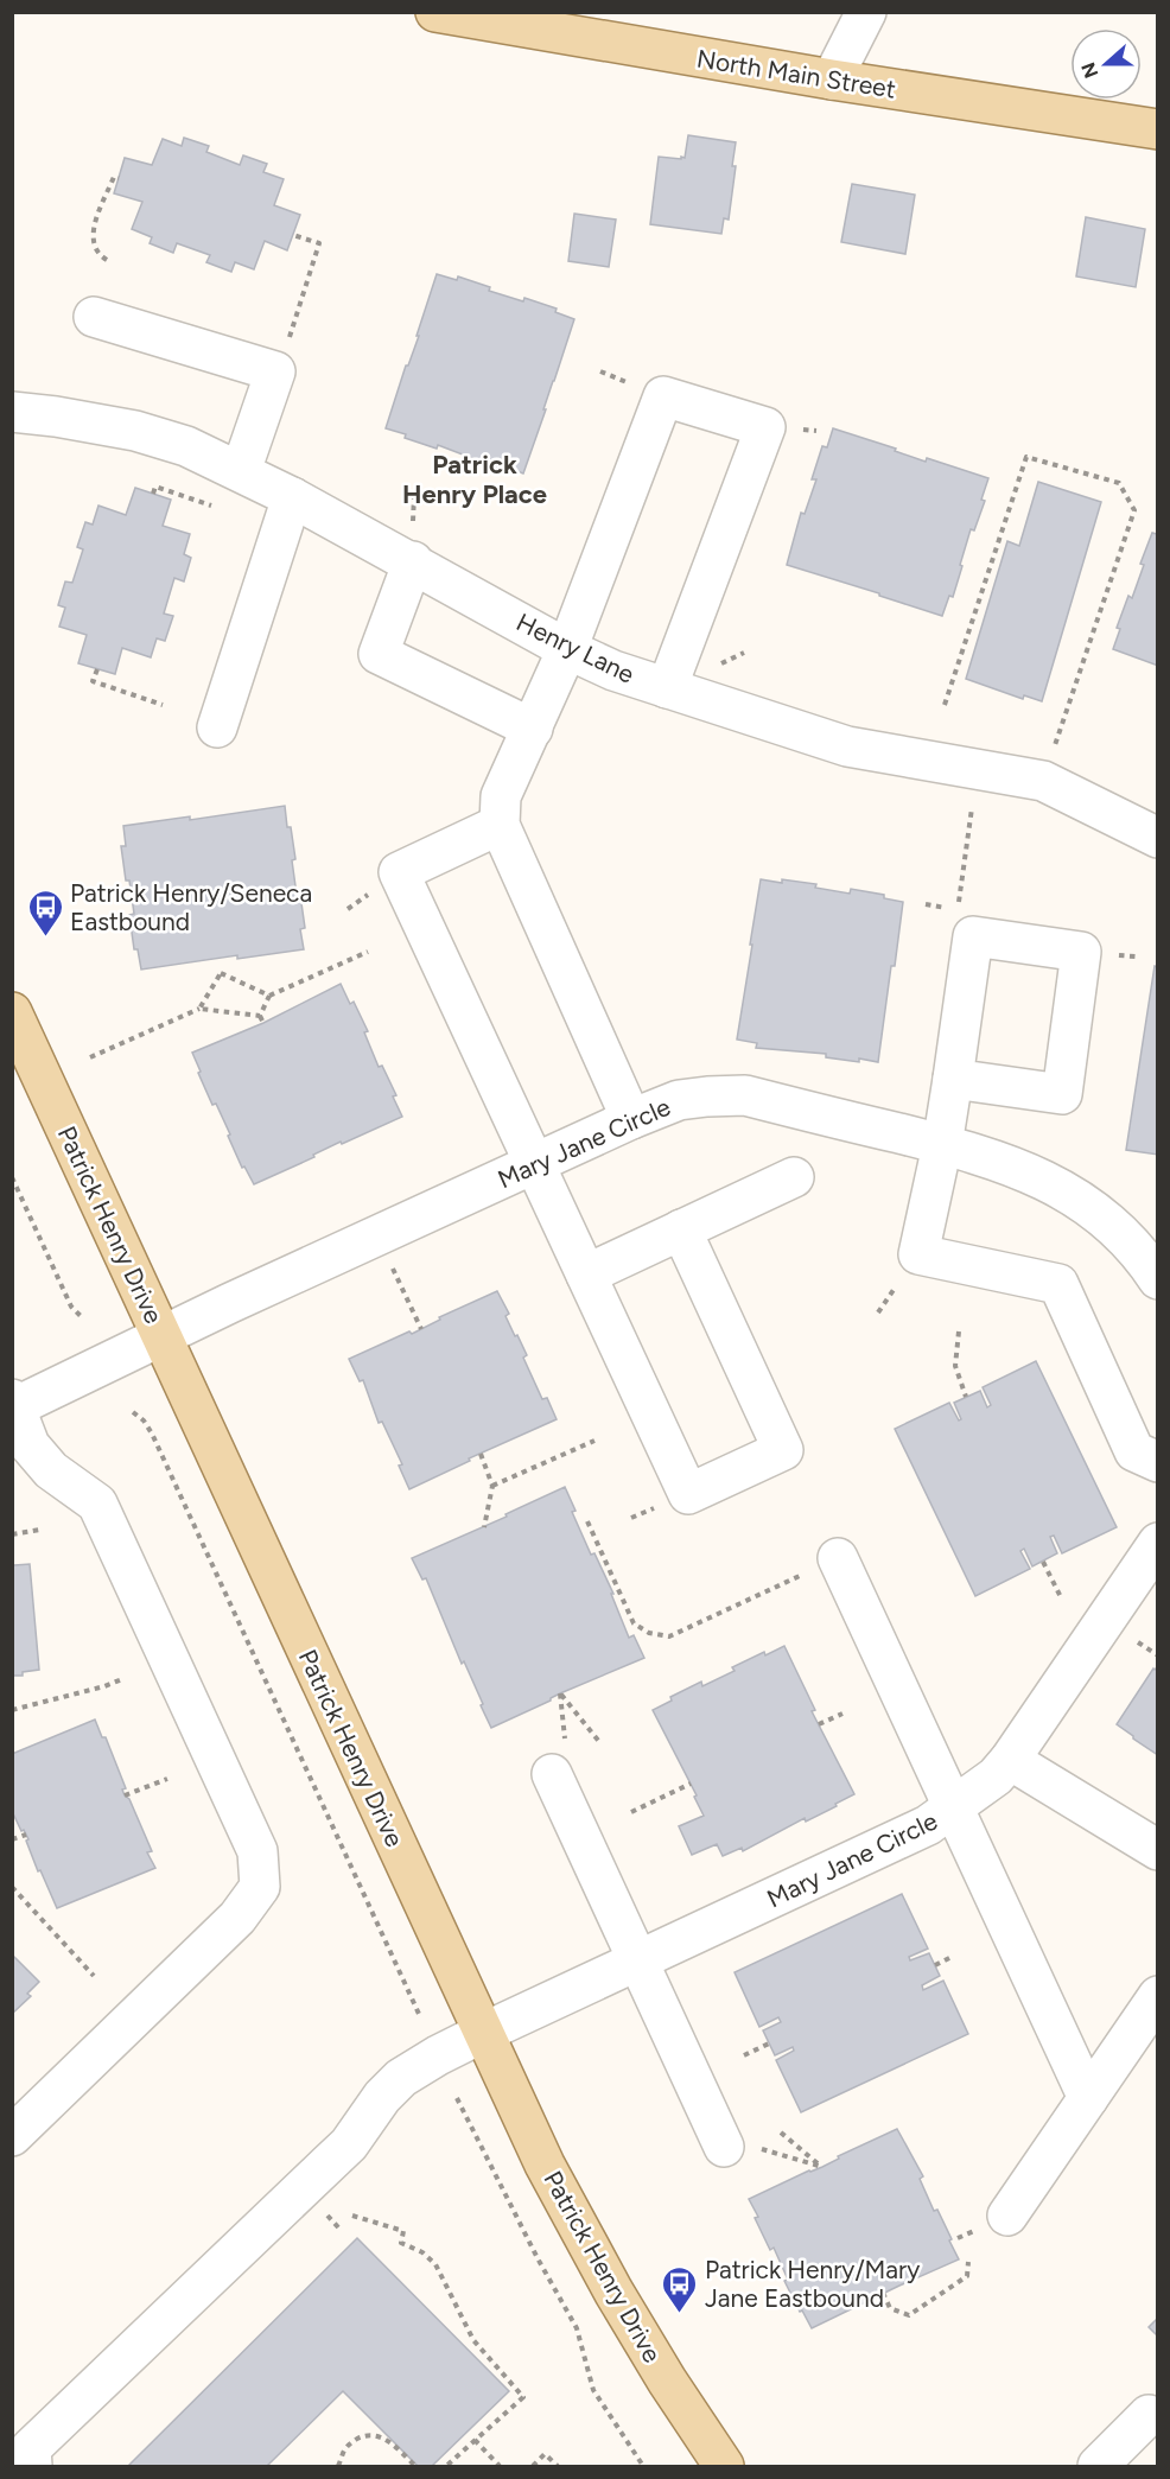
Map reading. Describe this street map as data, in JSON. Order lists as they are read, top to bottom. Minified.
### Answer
{"streets":{"main road":["North Main Street","Patrick Henry Drive"],"street":["Henry Lane","Mary Jane Circle"]},"crossings":[["Mary Jane Circle","Patrick Henry Drive"]],"districts":["Patrick Henry Place"],"places":{"bus stop":["Patrick Henry/Seneca Eastbound","Patrick Henry/Mary Jane Eastbound"]},"north":"left"}
